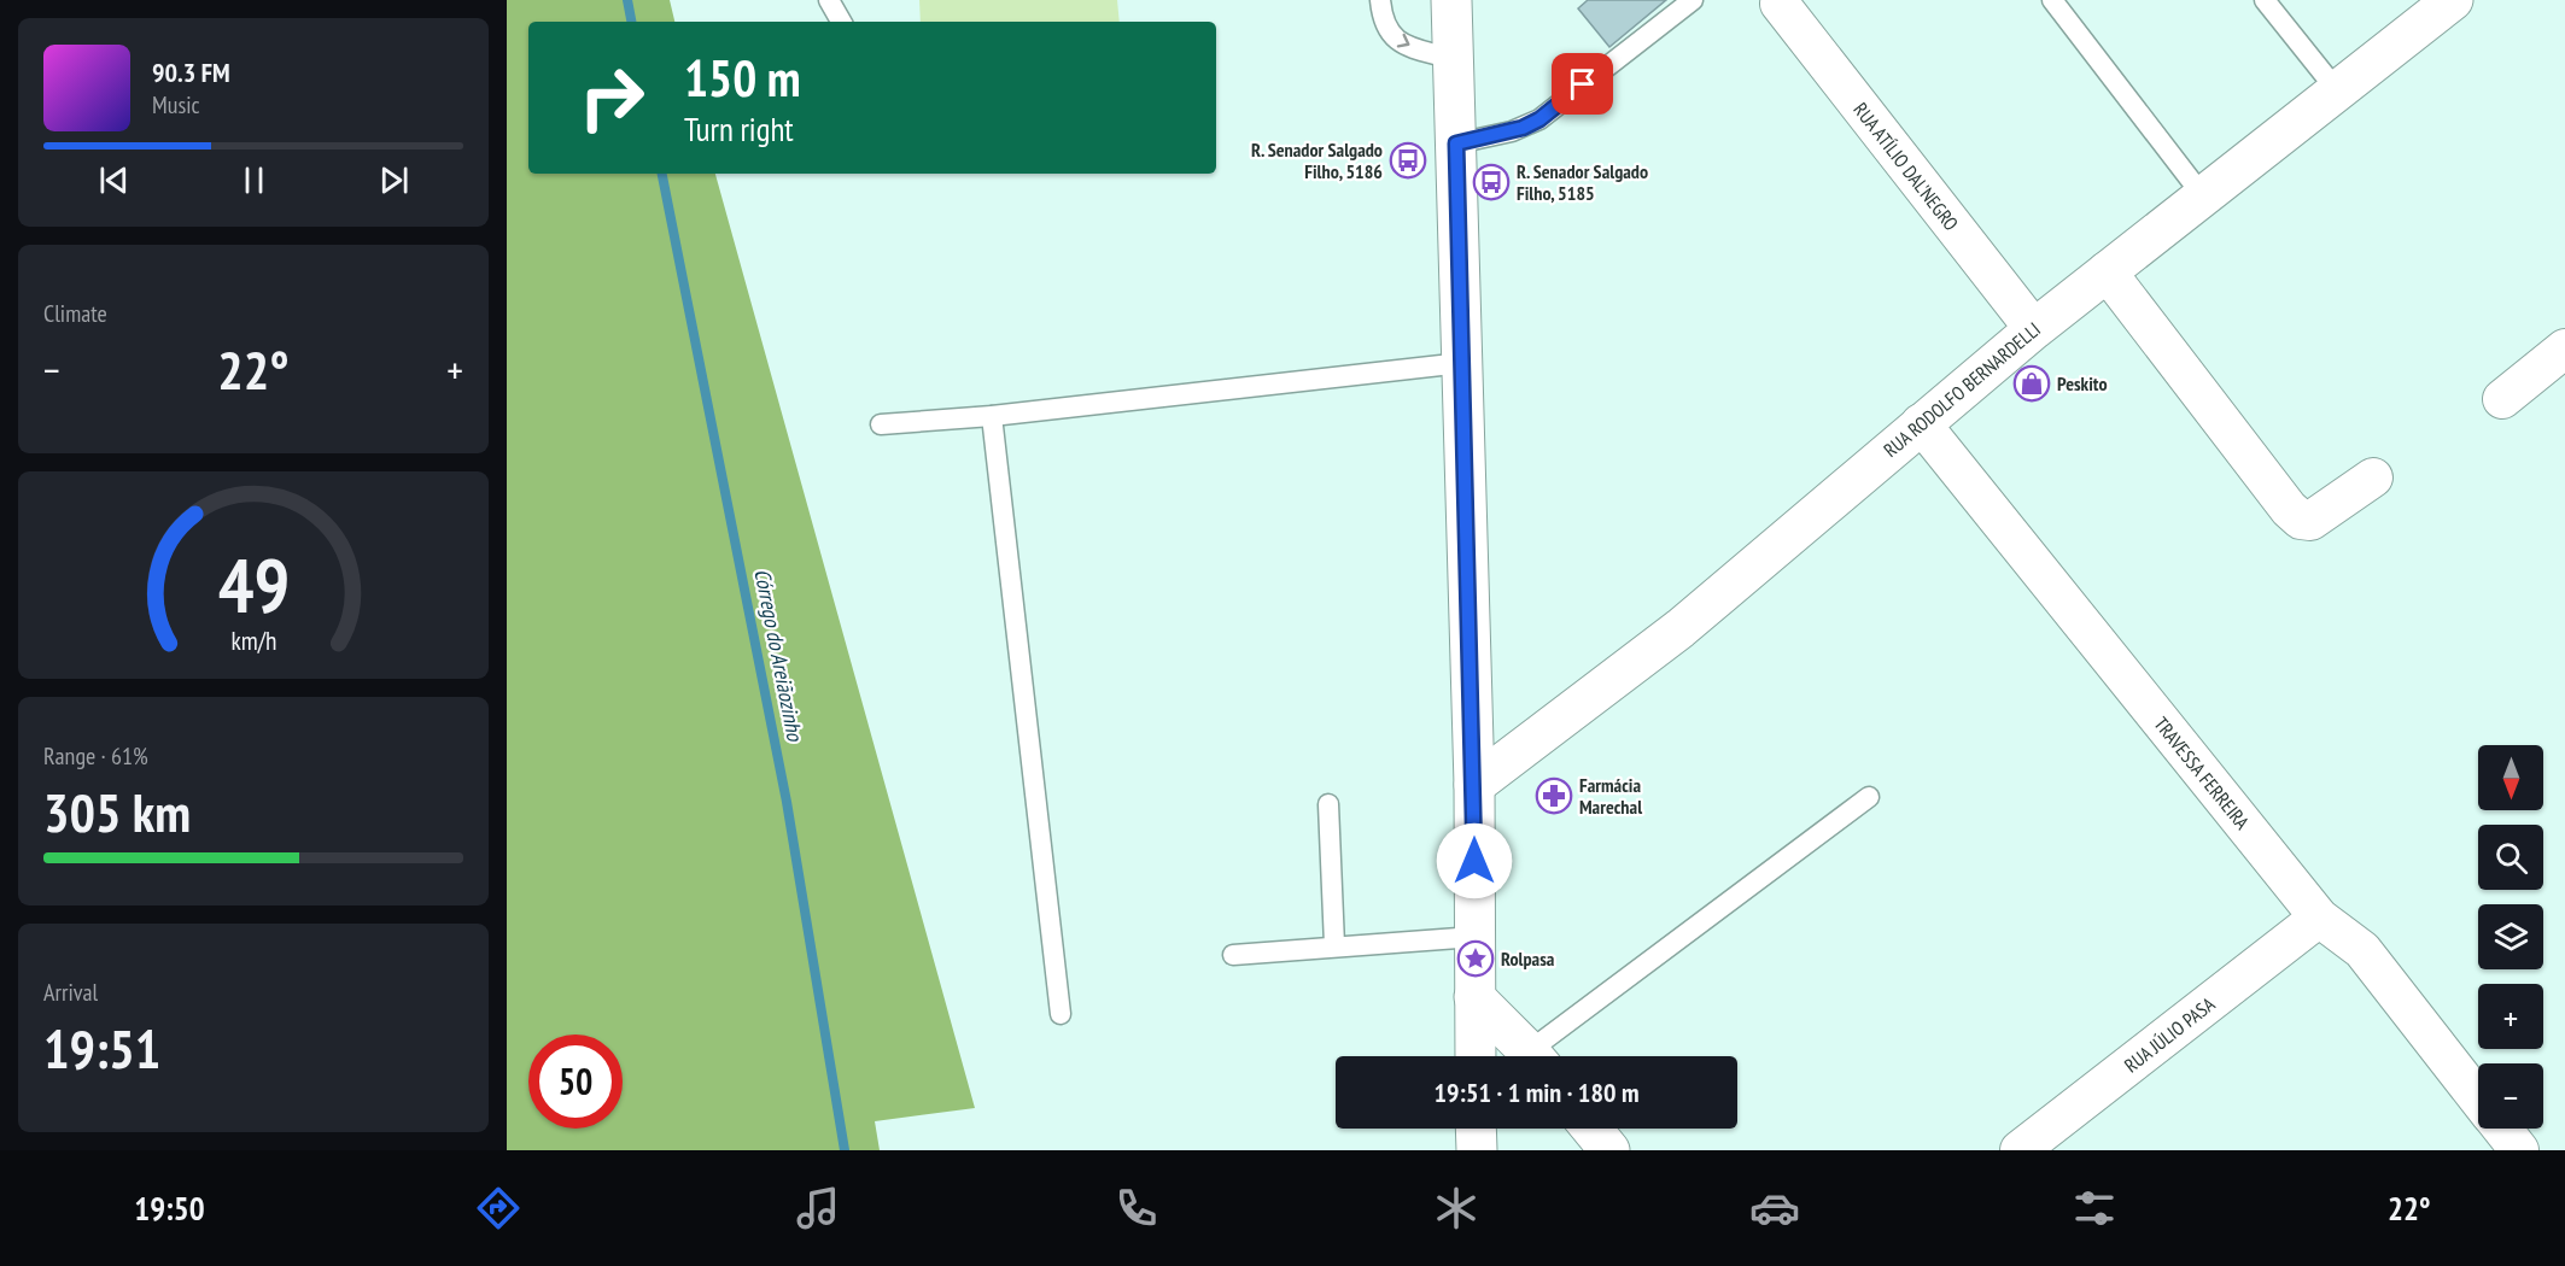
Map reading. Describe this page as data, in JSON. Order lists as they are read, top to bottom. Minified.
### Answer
{"streets":{"street":["RUA ATÍLIO DAL'NEGRO","RUA RODOLFO BERNARDELLI","TRAVESSA FERREIRA","RUA JÚLIO PASA"]},"crossings":[["RUA ATÍLIO DAL'NEGRO","RUA RODOLFO BERNARDELLI"],["RUA RODOLFO BERNARDELLI","TRAVESSA FERREIRA"],["TRAVESSA FERREIRA","RUA JÚLIO PASA"]],"water":["Córrego do Areiãozinho"],"places":{"bus stop":["R. Senador Salgado Filho, 5186","R. Senador Salgado Filho, 5185"],"shop":["Peskito"],"pharmacy":["Farmácia Marechal"],"place":["Rolpasa"]},"north":"bottom","page":{"turn":["150 m","Turn right"],"song":["90.3 FM","Music"],"tile":["Climate",["Range · 61%","305 km"],["Arrival","19:51"]],"heat":["−","22°","+"],"map_buttons":["+","−"],"limit":"50","trip":"19:51 · 1 min · 180 m","tabs":["19:50","22°"],"gauge":["49","km/h"]}}
